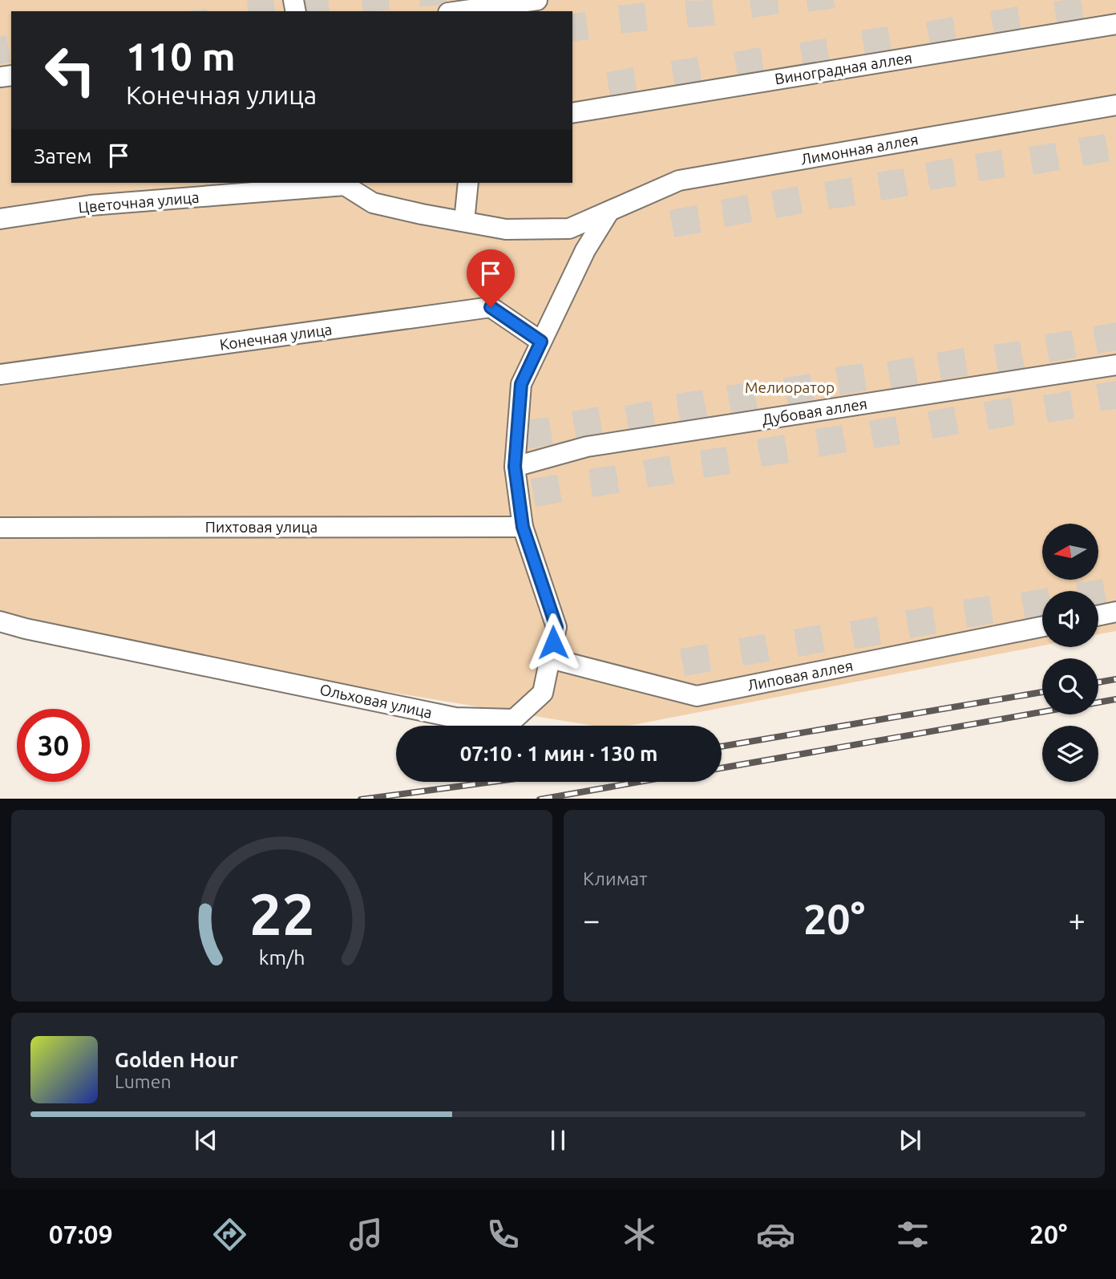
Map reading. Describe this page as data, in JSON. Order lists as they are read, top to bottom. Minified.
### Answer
{"streets":{"street":["Виноградная аллея","Лимонная аллея","Цветочная улица","Конечная улица","Дубовая аллея","Пихтовая улица","Липовая аллея","Ольховая улица"]},"crossings":[["Лимонная аллея","Цветочная улица"],["Лимонная аллея","Ольховая улица"],["Конечная улица","Ольховая улица"],["Дубовая аллея","Ольховая улица"],["Пихтовая улица","Ольховая улица"],["Липовая аллея","Ольховая улица"]],"parks":["Мелиоратор"],"north":"left","page":{"turn":["110 m","Конечная улица"],"then":"Затем","limit":"30","trip":"07:10 · 1 мин · 130 m","tile":"Климат","heat":["−","20°","+"],"song":["Golden Hour","Lumen"],"tabs":["07:09","20°"],"gauge":["22","km/h"]}}
